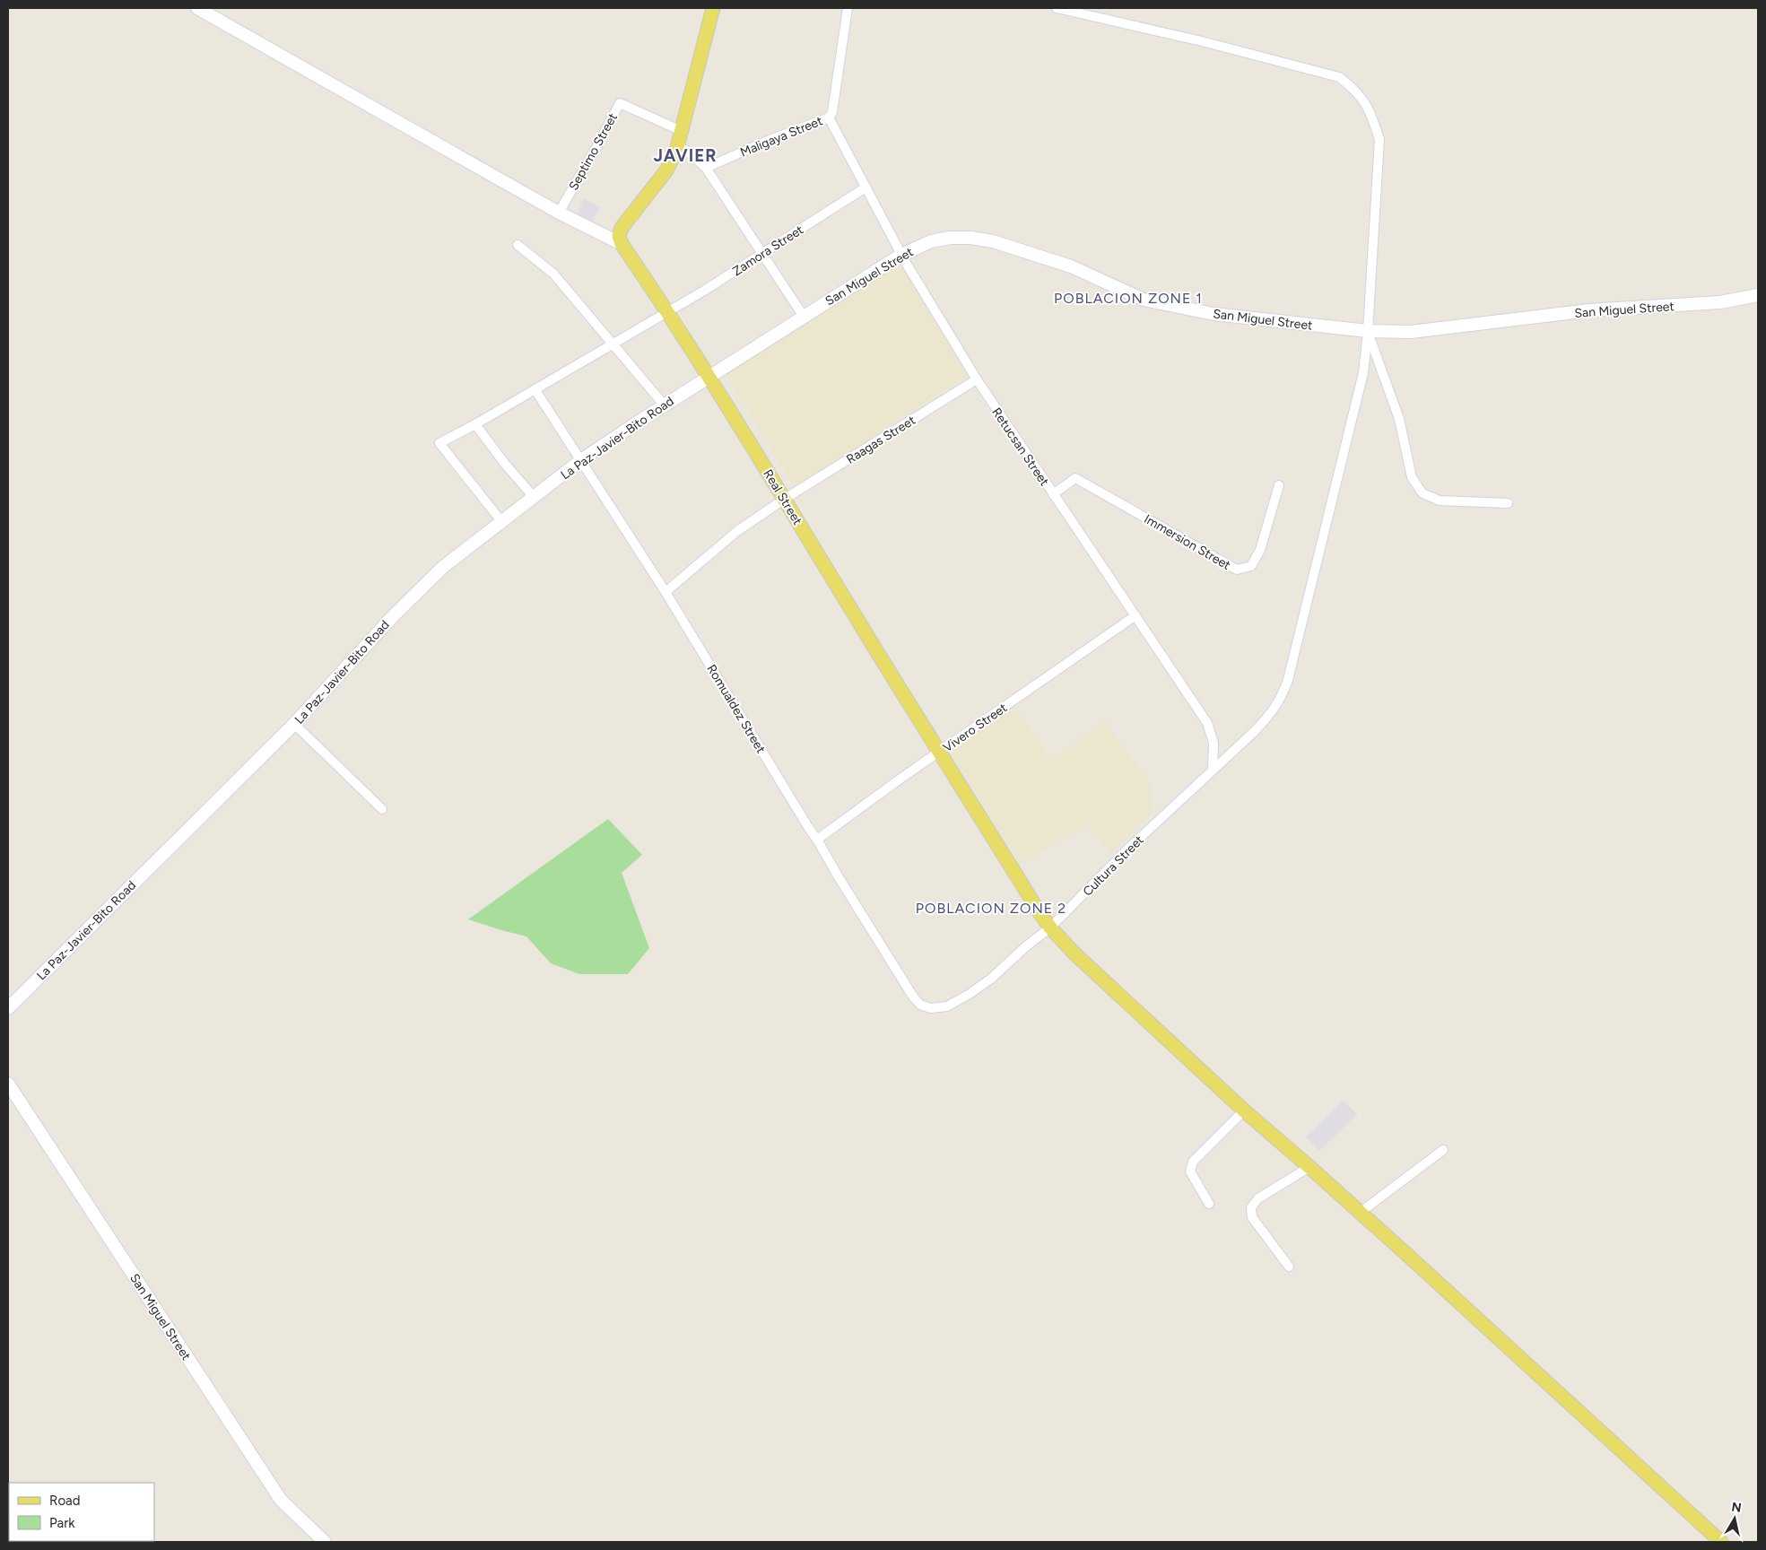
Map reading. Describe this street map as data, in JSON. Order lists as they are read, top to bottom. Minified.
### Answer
{"streets":{"main road":["Real Street"],"street":["Maligaya Street","Septimo Street","Zamora Street","San Miguel Street","La Paz-Javier-Bito Road","Raagas Street","Retucsan Street","Immersion Street","Romualdez Street","Vivero Street","Cultura Street"]},"crossings":[["Maligaya Street","Retucsan Street"],["Zamora Street","Retucsan Street"],["Zamora Street","Real Street"],["San Miguel Street","La Paz-Javier-Bito Road"],["San Miguel Street","Retucsan Street"],["San Miguel Street","Real Street"],["San Miguel Street","Cultura Street"],["La Paz-Javier-Bito Road","Real Street"],["La Paz-Javier-Bito Road","Romualdez Street"],["Raagas Street","Retucsan Street"],["Raagas Street","Real Street"],["Raagas Street","Romualdez Street"],["Retucsan Street","Immersion Street"],["Retucsan Street","Vivero Street"],["Retucsan Street","Cultura Street"],["Real Street","Vivero Street"],["Real Street","Cultura Street"],["Romualdez Street","Vivero Street"],["Romualdez Street","Cultura Street"]],"districts":["JAVIER","POBLACION ZONE 1","POBLACION ZONE 2"],"legend":["Road","Park"],"north":"top"}
